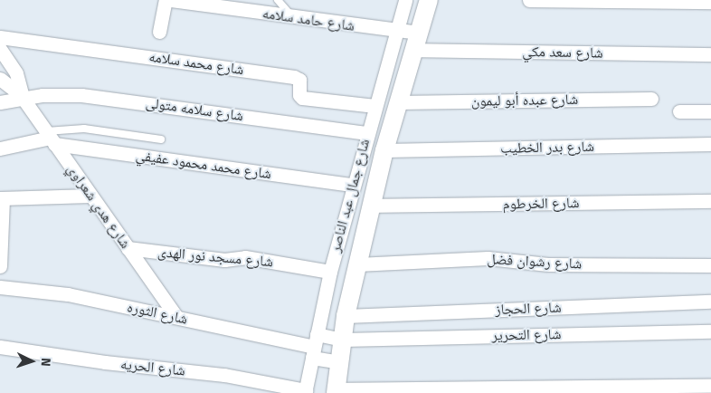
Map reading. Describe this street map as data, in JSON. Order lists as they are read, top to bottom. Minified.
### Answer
{"streets":{"street":["شارع حامد سلامه","شارع سعد مكي","شارع محمد سلامه","شارع عبده أبو ليمون","شارع سلامه متولى","شارع بدر الخطيب","شارع محمد محمود عفيفي","شارع جمال عبد الناصر","شارع الخرطوم","شارع هدي شعراوي","شارع مسجد نور الهدى","شارع رشوان فضل","شارع الحجاز","شارع الثوره","شارع التحرير","شارع الحريه"]},"crossings":[["شارع حامد سلامه","شارع جمال عبد الناصر"],["شارع سعد مكي","شارع جمال عبد الناصر"],["شارع محمد سلامه","شارع جمال عبد الناصر"],["شارع عبده أبو ليمون","شارع جمال عبد الناصر"],["شارع سلامه متولى","شارع جمال عبد الناصر"],["شارع سلامه متولى","شارع هدي شعراوي"],["شارع بدر الخطيب","شارع جمال عبد الناصر"],["شارع محمد محمود عفيفي","شارع جمال عبد الناصر"],["شارع محمد محمود عفيفي","شارع هدي شعراوي"],["شارع جمال عبد الناصر","شارع الخرطوم"],["شارع جمال عبد الناصر","شارع مسجد نور الهدى"],["شارع جمال عبد الناصر","شارع رشوان فضل"],["شارع جمال عبد الناصر","شارع الحجاز"],["شارع جمال عبد الناصر","شارع الثوره"],["شارع جمال عبد الناصر","شارع التحرير"],["شارع جمال عبد الناصر","شارع الحريه"],["شارع هدي شعراوي","شارع مسجد نور الهدى"],["شارع هدي شعراوي","شارع الثوره"],["شارع الثوره","شارع التحرير"]],"north":"right"}
